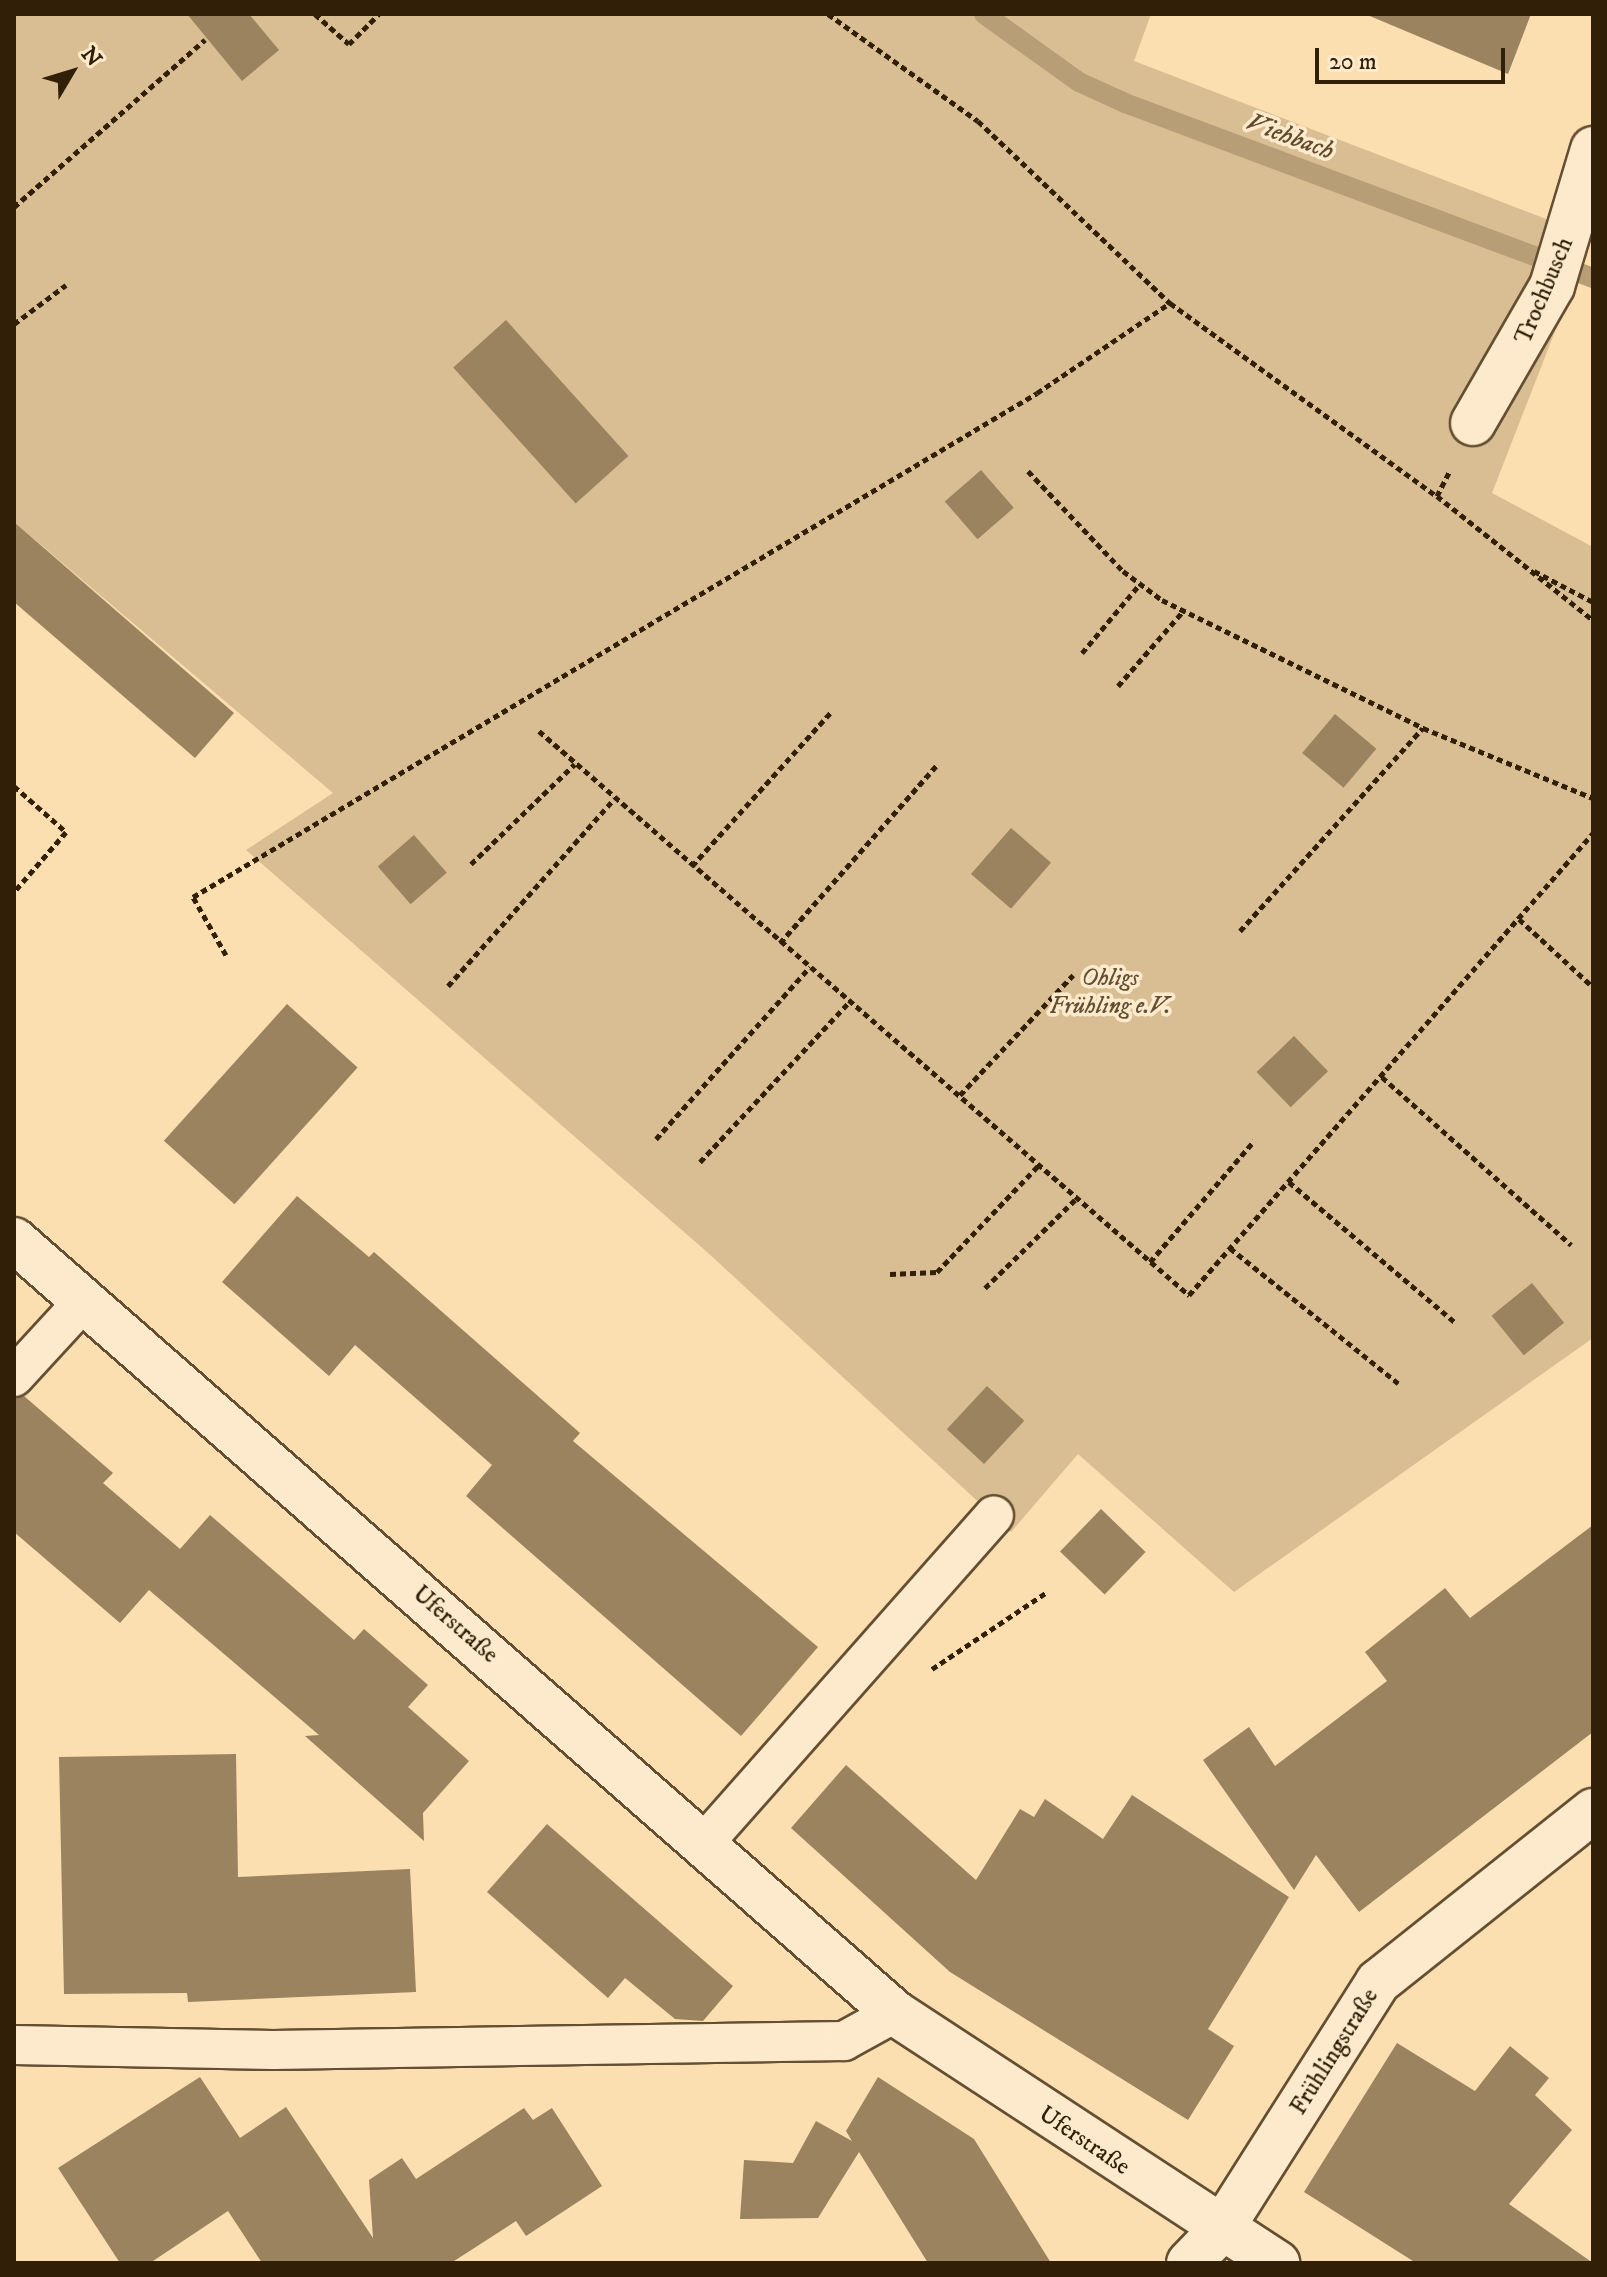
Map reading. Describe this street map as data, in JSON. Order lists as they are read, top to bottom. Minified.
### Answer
{"streets":{"street":["Trochbusch","Uferstraße","Frühlingstraße"]},"crossings":[["Uferstraße","Frühlingstraße"]],"water":["Viehbach"],"parks":["Ohligs Frühling e.V."],"scale_bar":"20 m","north":"top right"}
